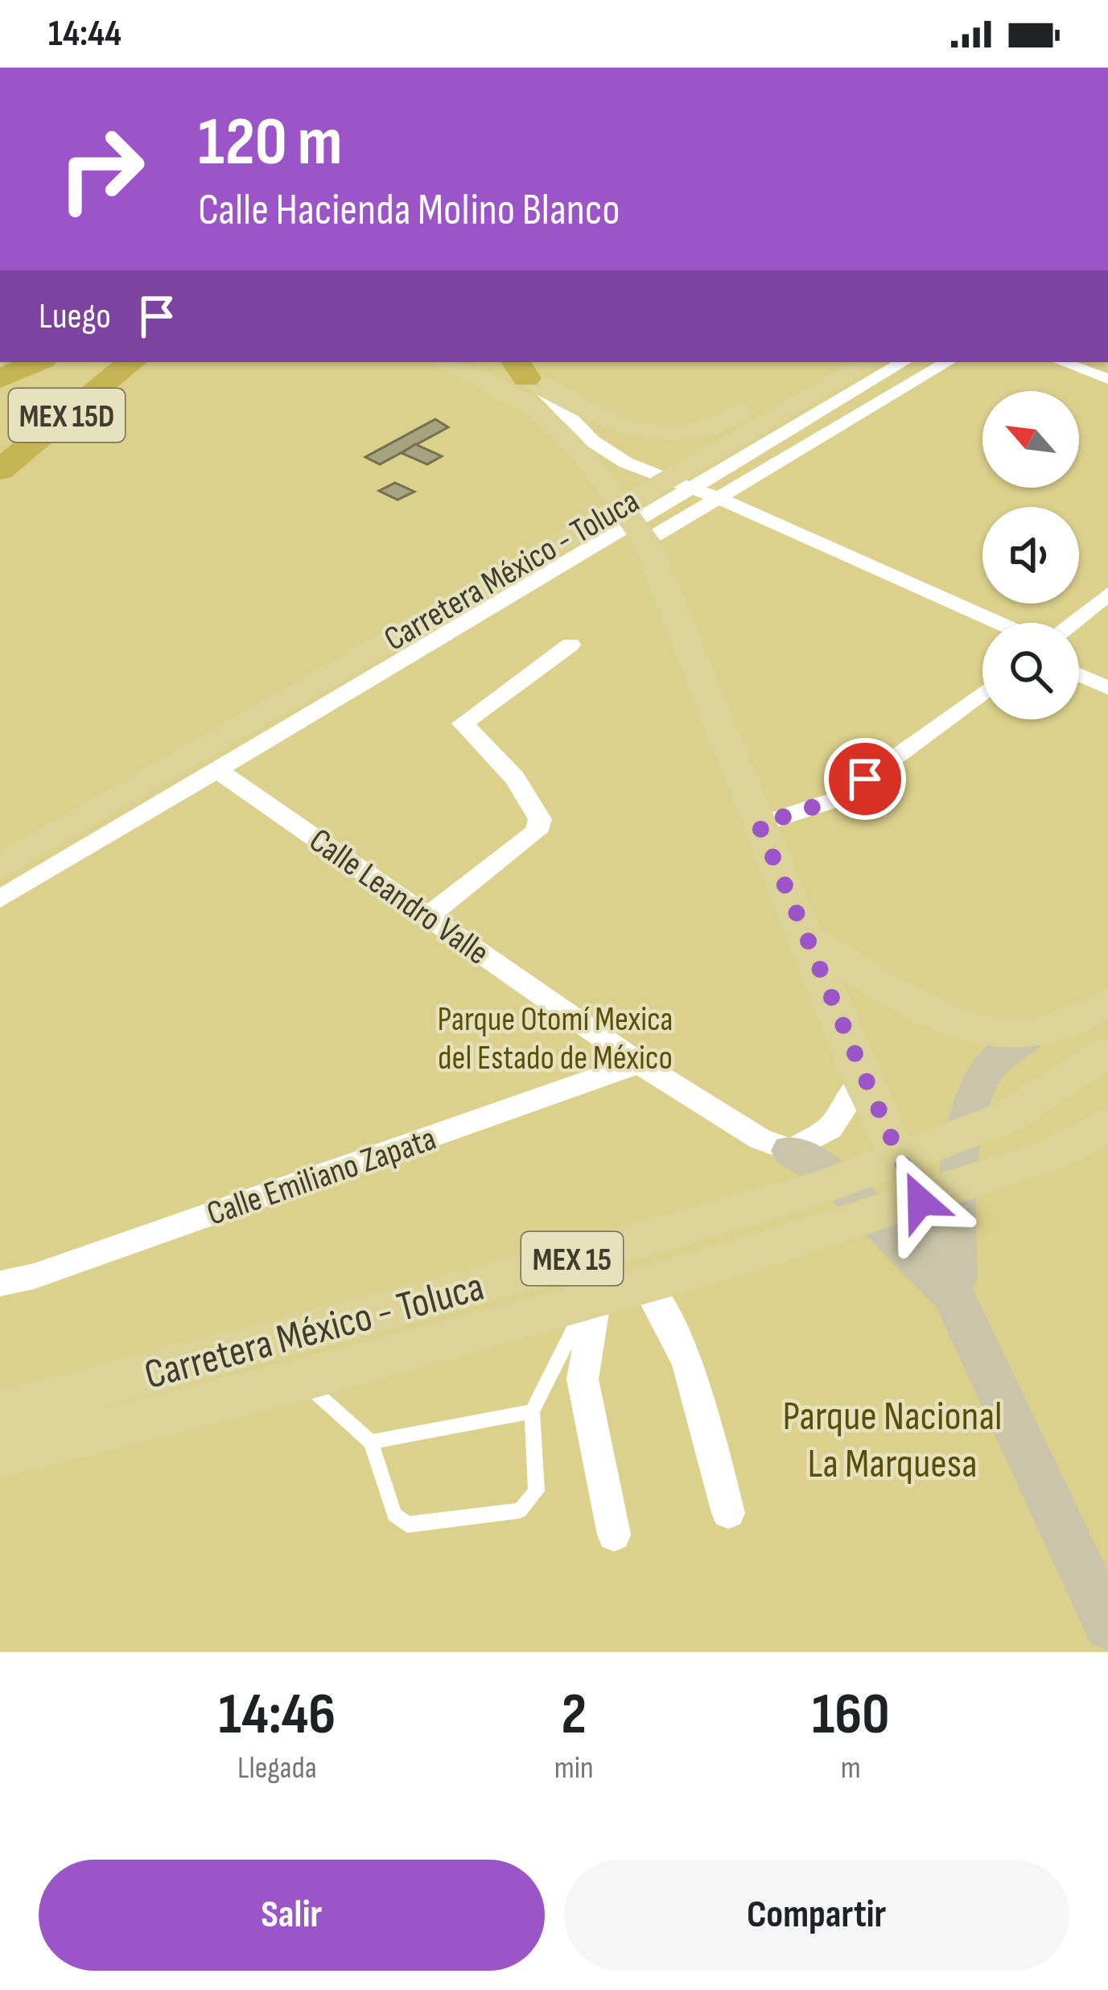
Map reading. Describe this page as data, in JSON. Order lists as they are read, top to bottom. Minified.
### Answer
{"streets":{"highway":["MEX 15D"],"main road":["Carretera México - Toluca","MEX 15"],"street":["Calle Leandro Valle","Calle Emiliano Zapata"]},"crossings":[["Calle Leandro Valle","Calle Emiliano Zapata"]],"parks":["Parque Otomí Mexica del Estado de México","Parque Nacional La Marquesa"],"north":"top left","page":{"status":"14:44","turn":["120 m","Calle Hacienda Molino Blanco"],"then":"Luego","eta":["14:46","Llegada","2","min","160","m"],"buttons":["Salir","Compartir"]}}
